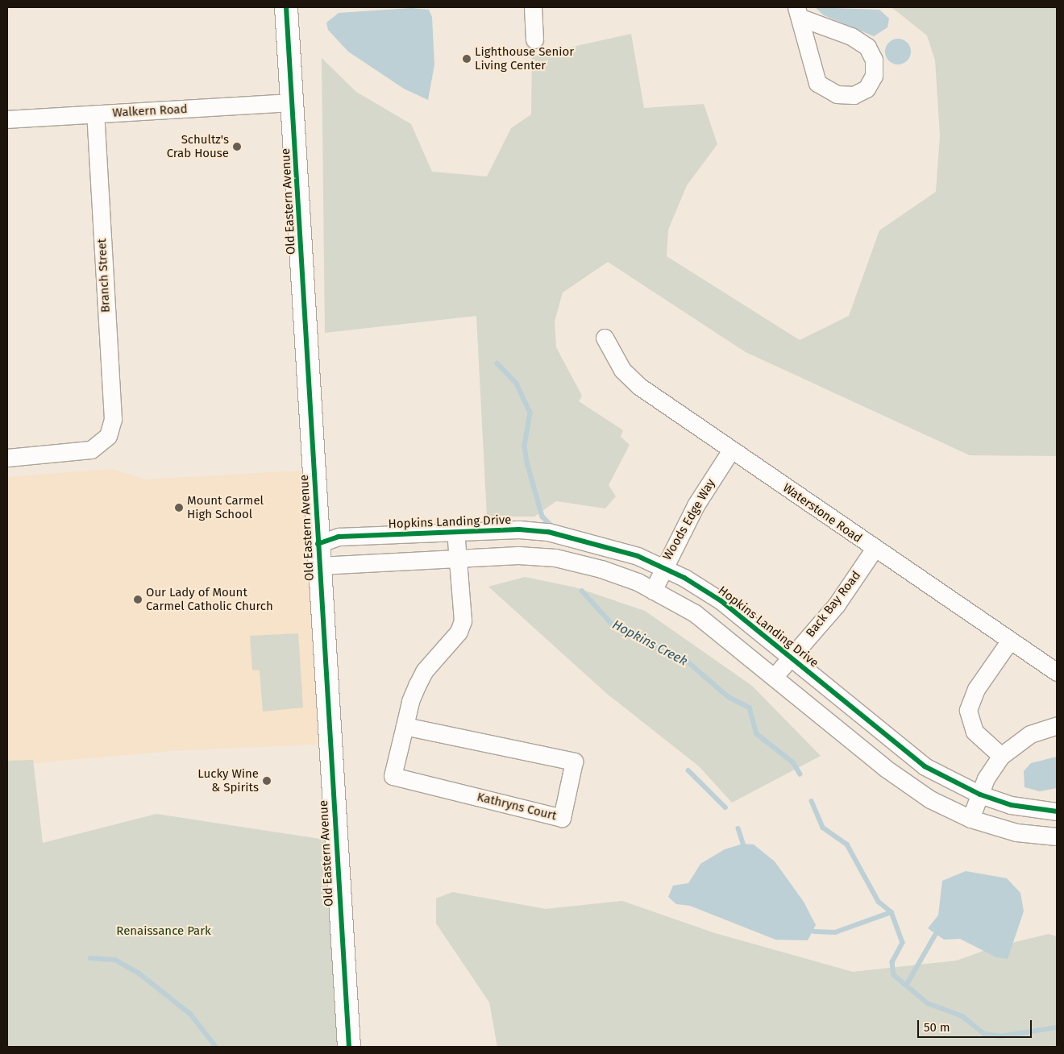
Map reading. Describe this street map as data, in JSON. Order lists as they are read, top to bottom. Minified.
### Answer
{"streets":{"street":["Walkern Road","Old Eastern Avenue","Branch Street","Waterstone Road","Woods Edge Way","Hopkins Landing Drive","Back Bay Road","Kathryns Court"]},"crossings":[["Walkern Road","Old Eastern Avenue"],["Walkern Road","Branch Street"],["Old Eastern Avenue","Hopkins Landing Drive"],["Waterstone Road","Woods Edge Way"],["Waterstone Road","Back Bay Road"],["Woods Edge Way","Hopkins Landing Drive"],["Hopkins Landing Drive","Back Bay Road"],["Hopkins Landing Drive","Kathryns Court"]],"water":["Hopkins Creek"],"parks":["Renaissance Park"],"places":["Lighthouse Senior Living Center","Schultz's Crab House","Mount Carmel High School","Our Lady of Mount Carmel Catholic Church","Lucky Wine & Spirits"],"scale_bar":"50 m"}
